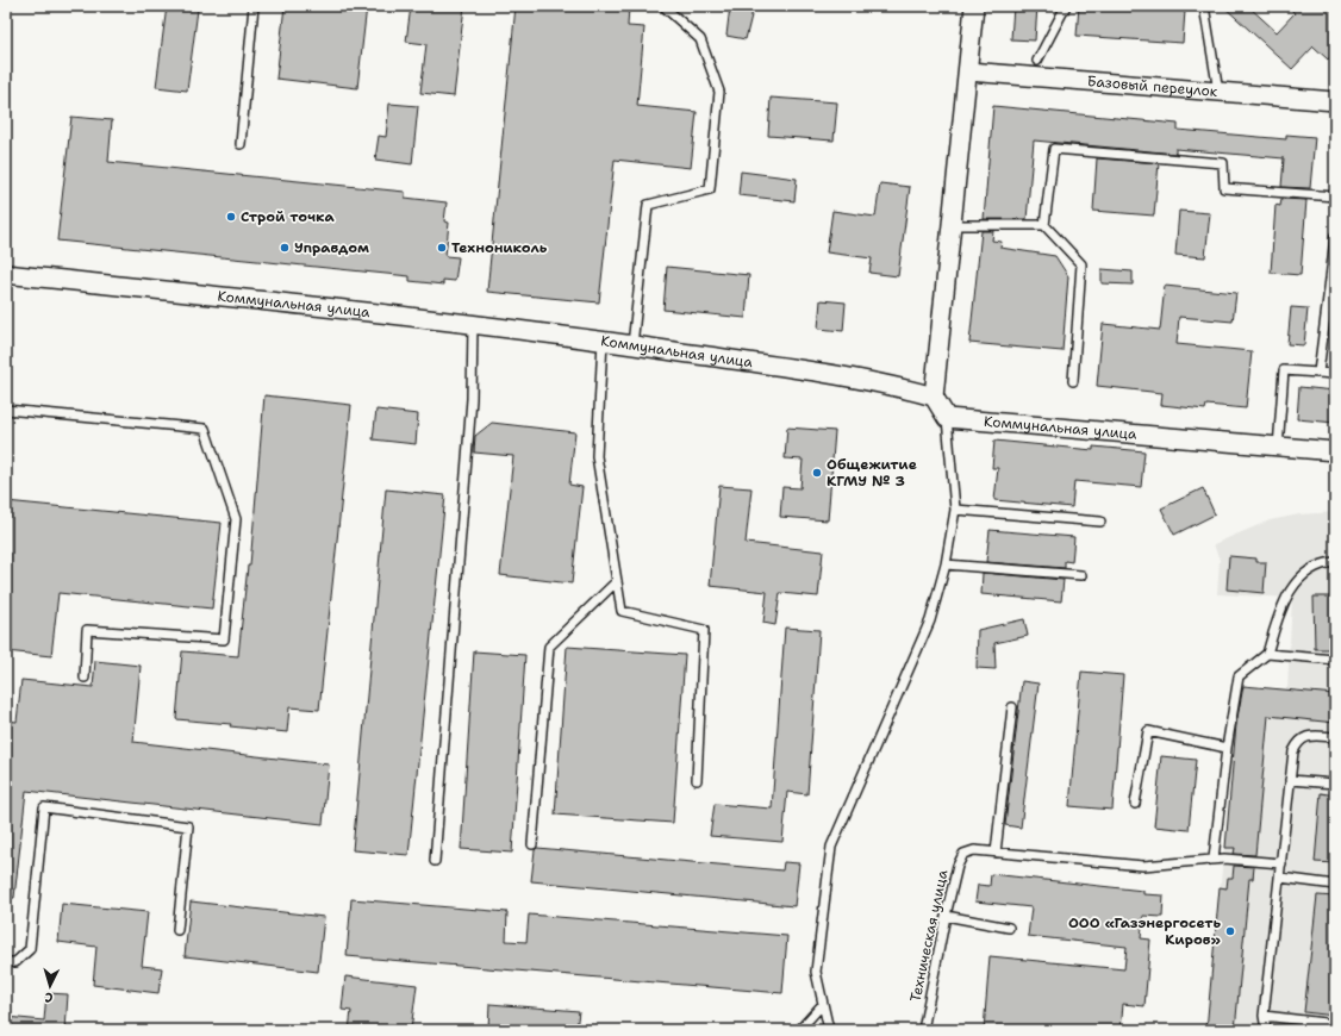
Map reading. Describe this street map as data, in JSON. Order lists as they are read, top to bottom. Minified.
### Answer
{"streets":{"street":["Базовый переулок","Коммунальная улица"],"lane":["Техническая улица"]},"places":["Строй точка","Управдом","Технониколь","Общежитие КГМУ № 3","ООО «Газэнергосеть Киров»"],"north":"bottom"}
